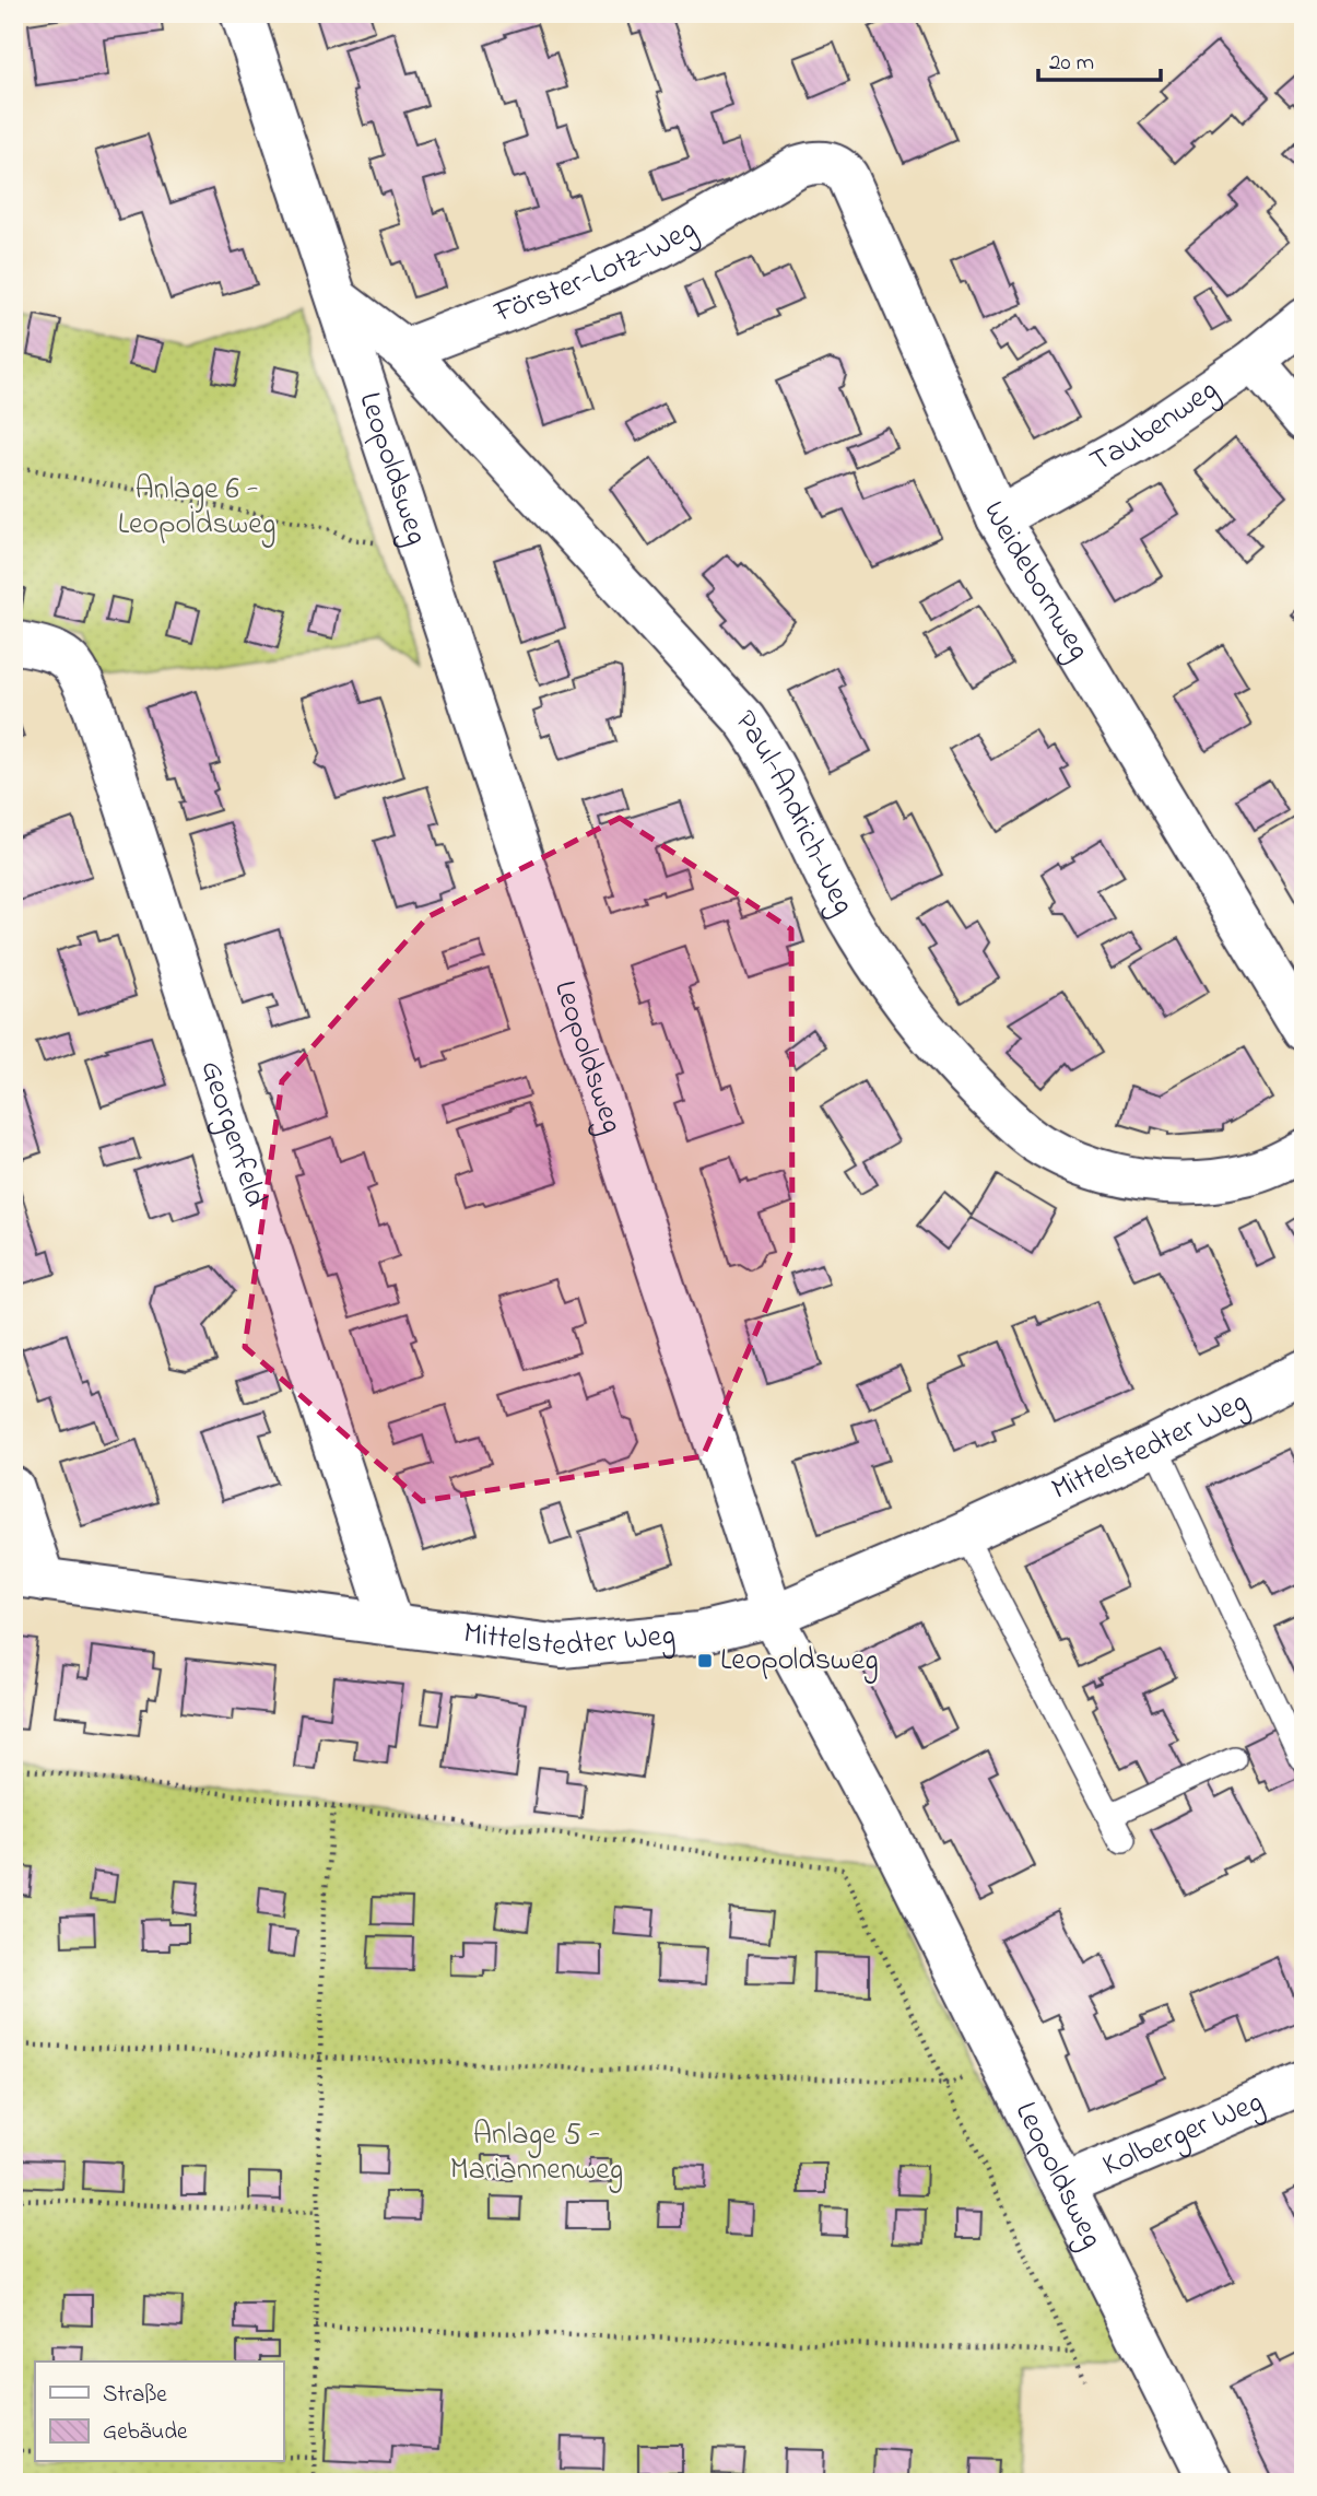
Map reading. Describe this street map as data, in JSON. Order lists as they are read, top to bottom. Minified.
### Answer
{"streets":{"street":["Förster-Lotz-Weg","Taubenweg","Leopoldsweg","Weidebornweg","Paul-Andrich-Weg","Georgenfeld","Mittelstedter Weg","Kolberger Weg"]},"crossings":[["Förster-Lotz-Weg","Weidebornweg"],["Förster-Lotz-Weg","Paul-Andrich-Weg"],["Taubenweg","Weidebornweg"],["Leopoldsweg","Paul-Andrich-Weg"],["Leopoldsweg","Mittelstedter Weg"],["Leopoldsweg","Kolberger Weg"],["Georgenfeld","Mittelstedter Weg"]],"parks":["Anlage 6 - Leopoldsweg","Anlage 5 - Mariannenweg"],"places":{"transit":["Leopoldsweg"]},"legend":["Straße","Gebäude"],"scale_bar":"20 m"}
